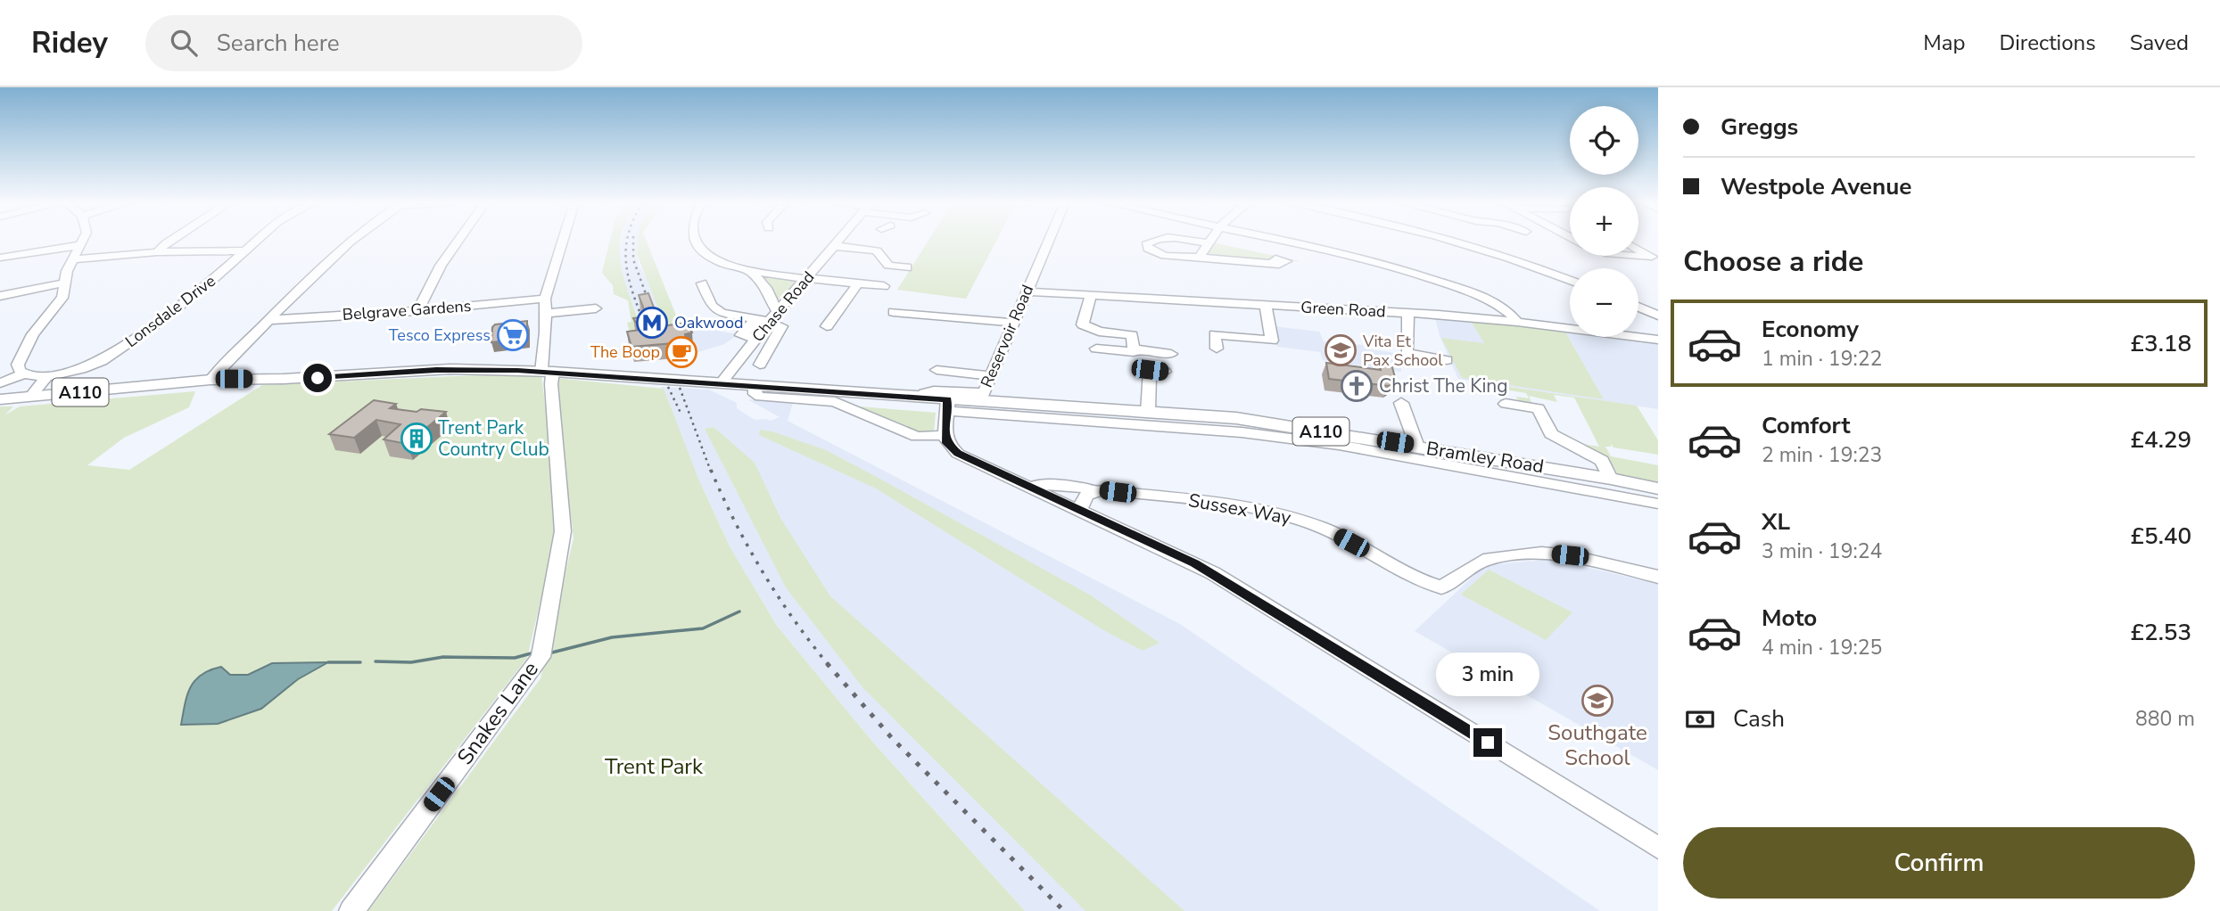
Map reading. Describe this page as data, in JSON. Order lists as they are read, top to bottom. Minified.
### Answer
{"streets":{"main road":["A110","Bramley Road"],"street":["Chase Road","Green Road","Belgrave Gardens","Lonsdale Drive","Reservoir Road","Sussex Way","Snakes Lane"]},"crossings":[["Chase Road","Bramley Road"],["Green Road","Reservoir Road"],["Belgrave Gardens","Snakes Lane"],["Reservoir Road","Bramley Road"],["A110","Bramley Road"],["Bramley Road","Snakes Lane"]],"parks":["Trent Park"],"places":{"metro station":["Oakwood"],"supermarket":["Tesco Express"],"school or university":["Vita Et Pax School","Southgate School"],"cafe":["The Boop"],"church":["Christ The King"],"building":["Trent Park Country Club"]},"page":{"header":"Ridey","search":"Search here","nav":["Map","Directions","Saved"],"banner":["Greggs","Westpole Avenue"],"map_buttons":["+","−"],"heading":"Choose a ride","list":[{"name":"Economy","note":"1 min · 19:22","value":"£3.18"},{"name":"Comfort","note":"2 min · 19:23","value":"£4.29"},{"name":"XL","note":"3 min · 19:24","value":"£5.40"},{"name":"Moto","note":"4 min · 19:25","value":"£2.53"}],"bubble":"3 min","pay":["Cash","880 m"],"buttons":"Confirm"}}
